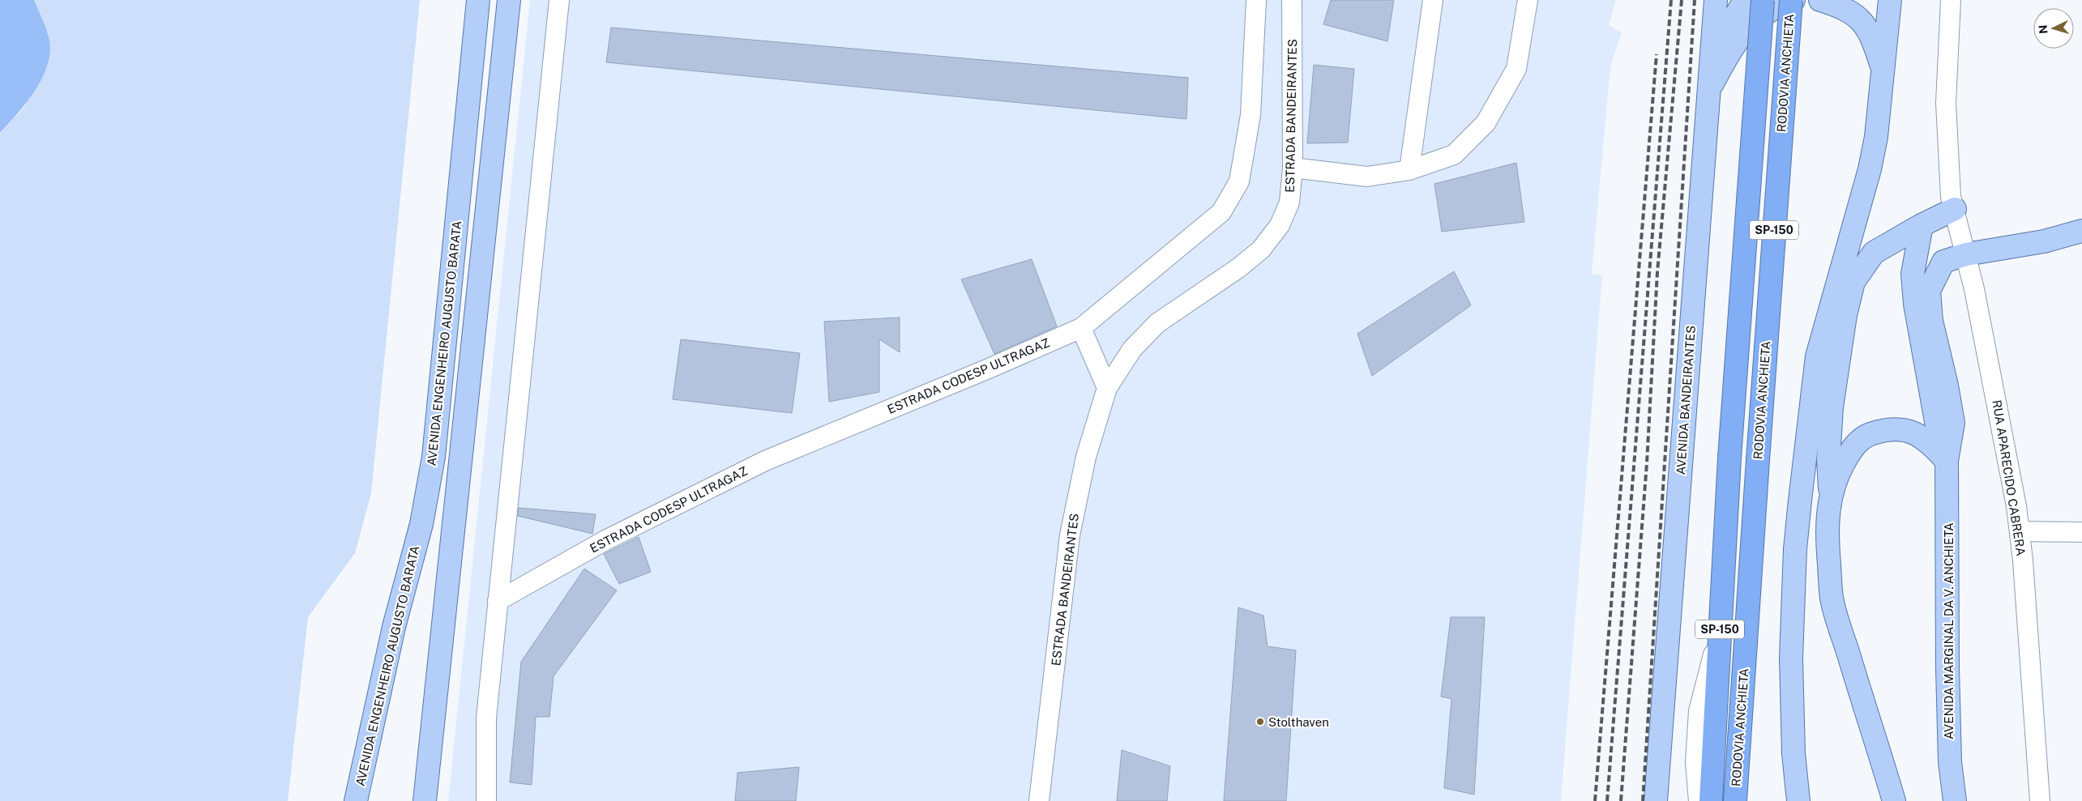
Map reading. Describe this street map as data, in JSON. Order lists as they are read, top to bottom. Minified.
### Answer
{"streets":{"highway":["RODOVIA ANCHIETA","SP-150"],"main road":["AVENIDA ENGENHEIRO AUGUSTO BARATA","AVENIDA BANDEIRANTES","AVENIDA MARGINAL DA V. ANCHIETA"],"street":["ESTRADA BANDEIRANTES","ESTRADA CODESP ULTRAGAZ","RUA APARECIDO CABRERA"]},"crossings":[["RUA APARECIDO CABRERA","AVENIDA MARGINAL DA V. ANCHIETA"]],"places":["Stolthaven"],"north":"left"}
